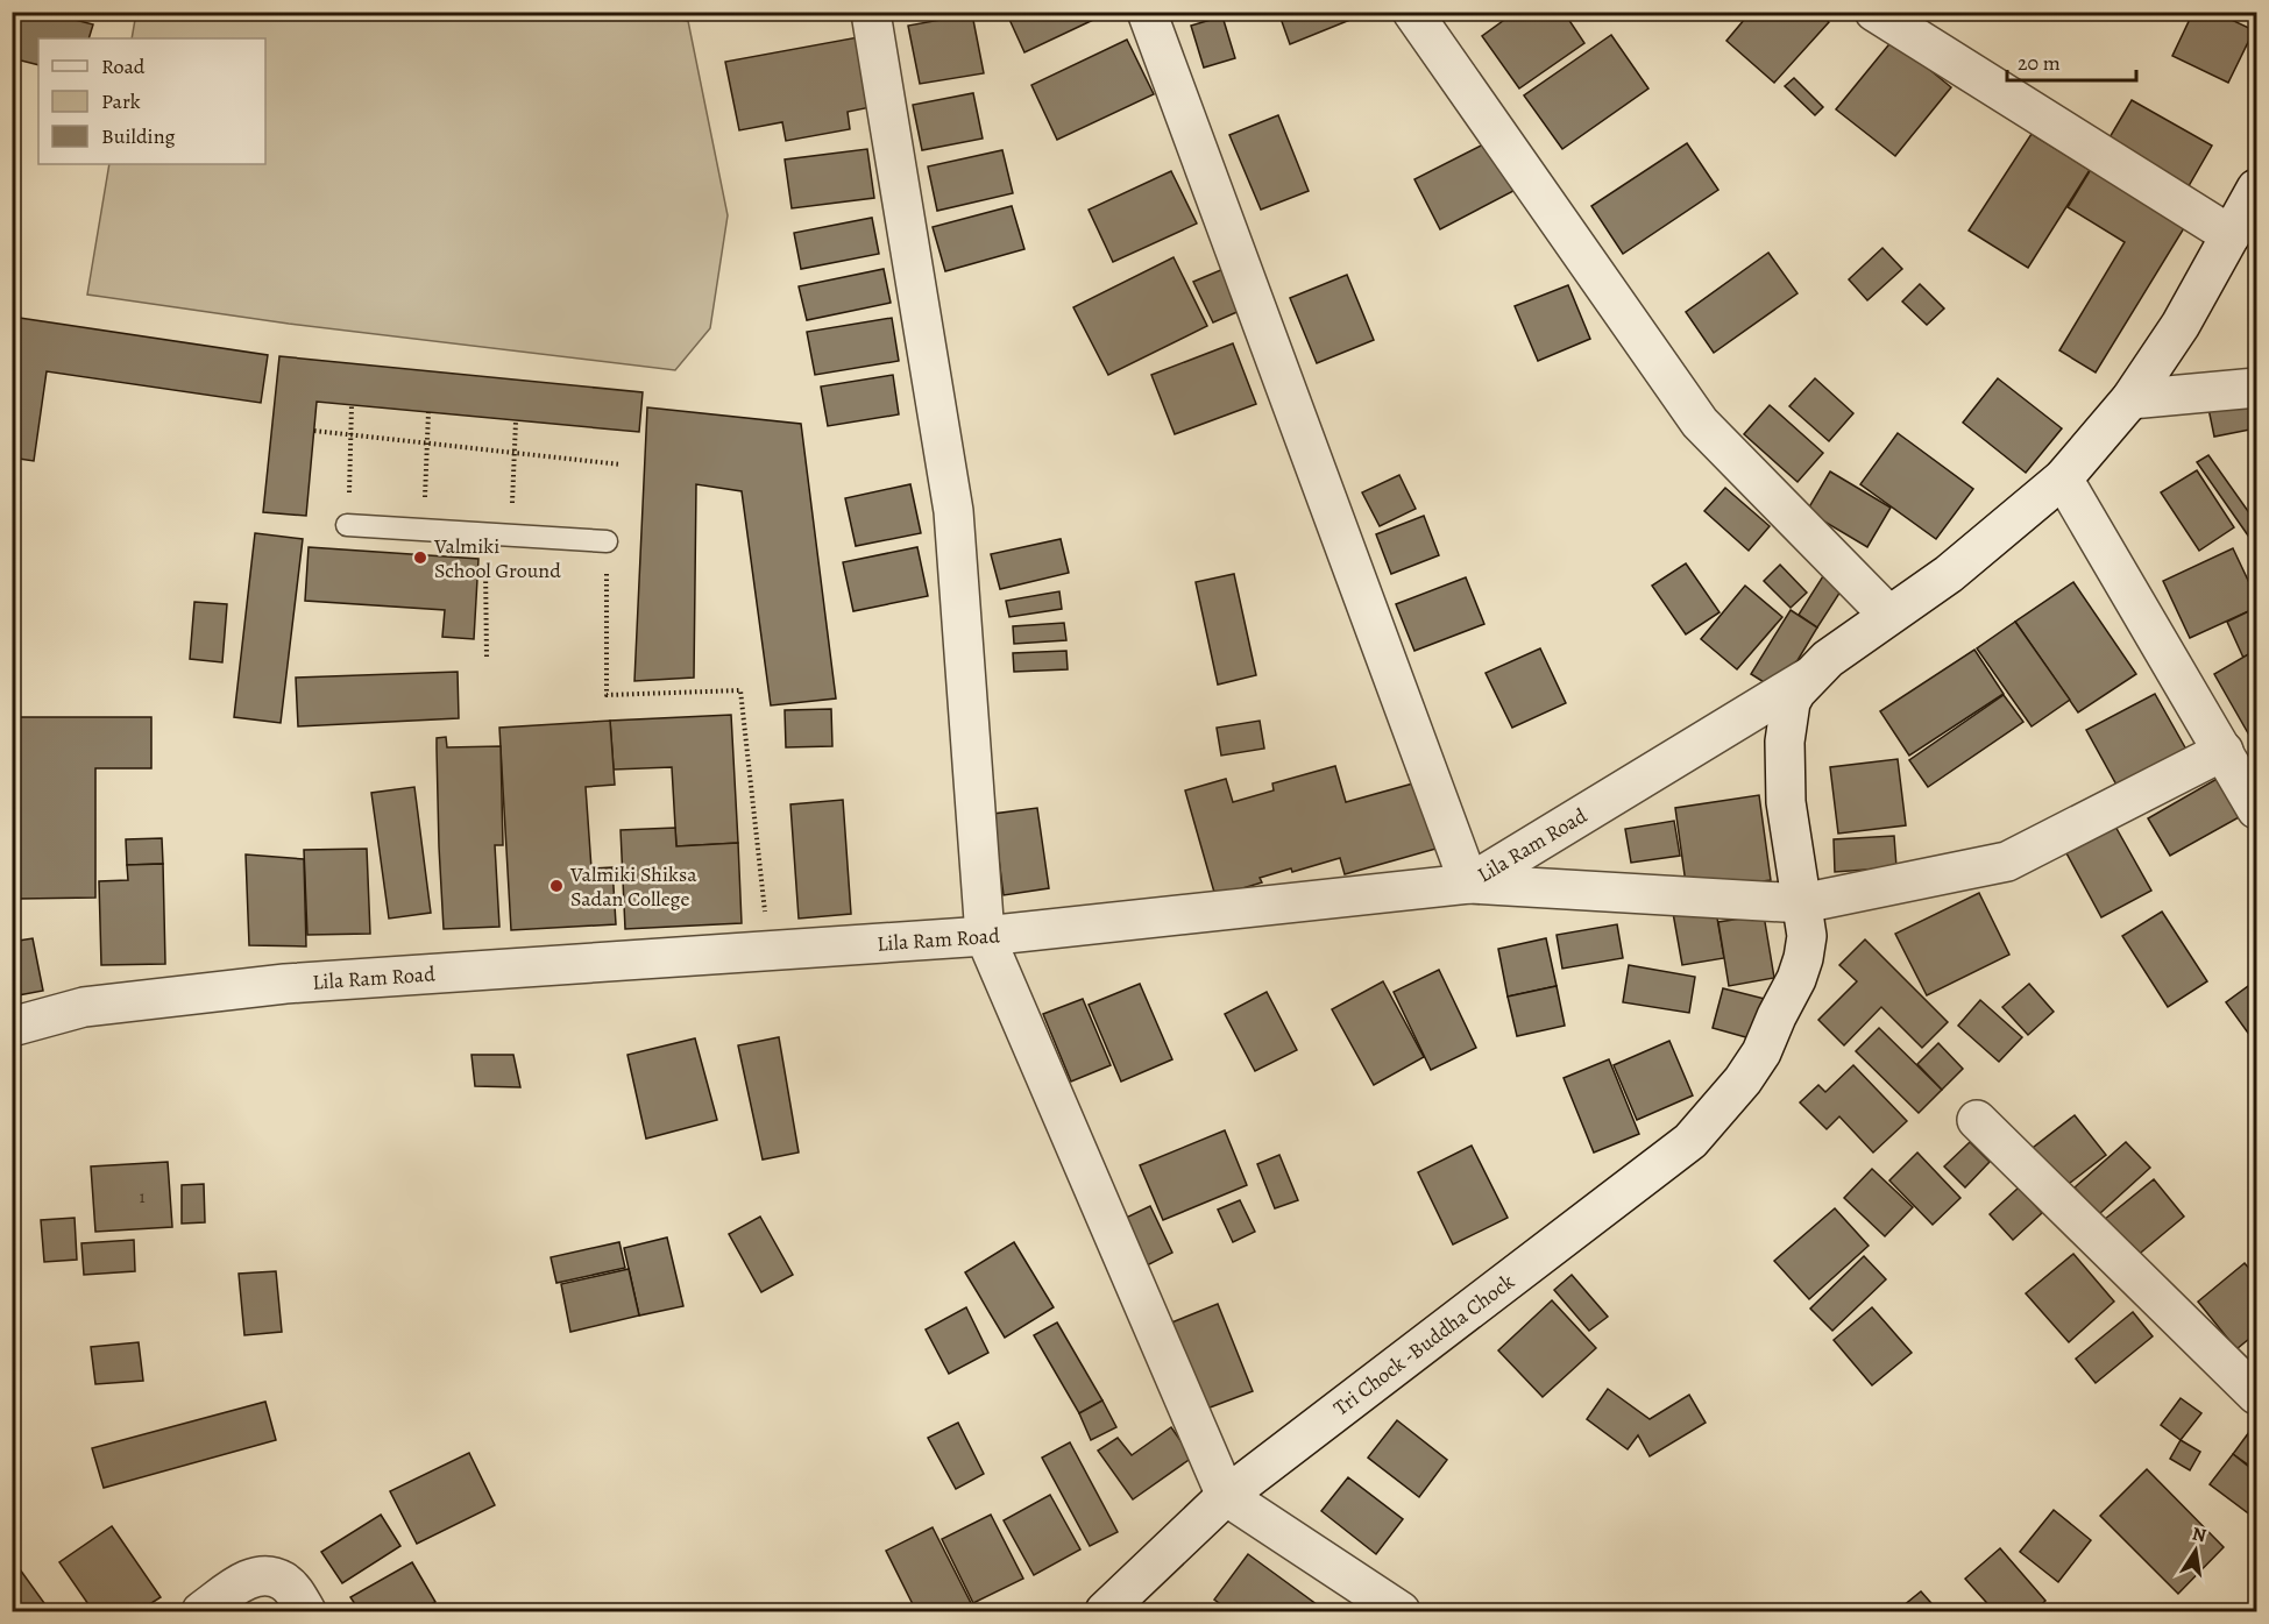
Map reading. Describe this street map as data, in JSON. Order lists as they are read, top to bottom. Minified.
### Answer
{"streets":{"street":["Lila Ram Road","Tri Chock -Buddha Chock"]},"crossings":[["Lila Ram Road","Tri Chock -Buddha Chock"]],"places":["Valmiki School Ground","Valmiki Shiksa Sadan College"],"house_numbers":["1"],"legend":["Road","Park","Building"],"scale_bar":"20 m","north":"top"}
